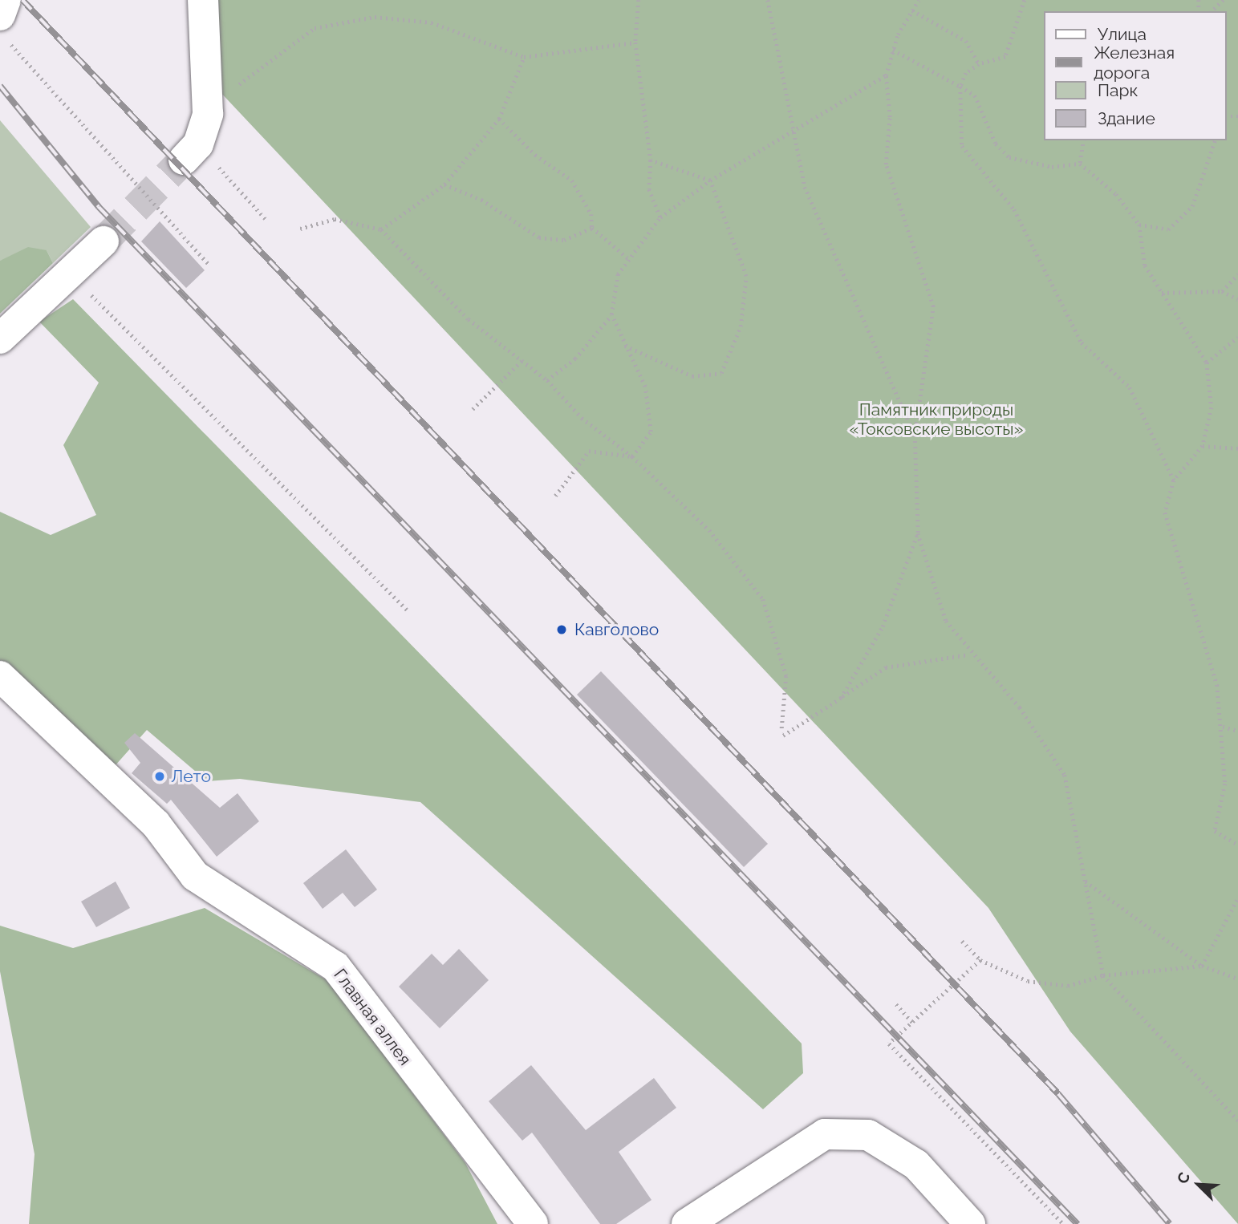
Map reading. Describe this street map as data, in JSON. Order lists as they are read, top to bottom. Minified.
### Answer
{"streets":{"street":["Главная аллея"]},"parks":["Памятник природы «Токсовские высоты»"],"places":["Кавголово","Лето"],"legend":["Улица","Железная дорога","Парк","Здание"],"north":"top left"}
